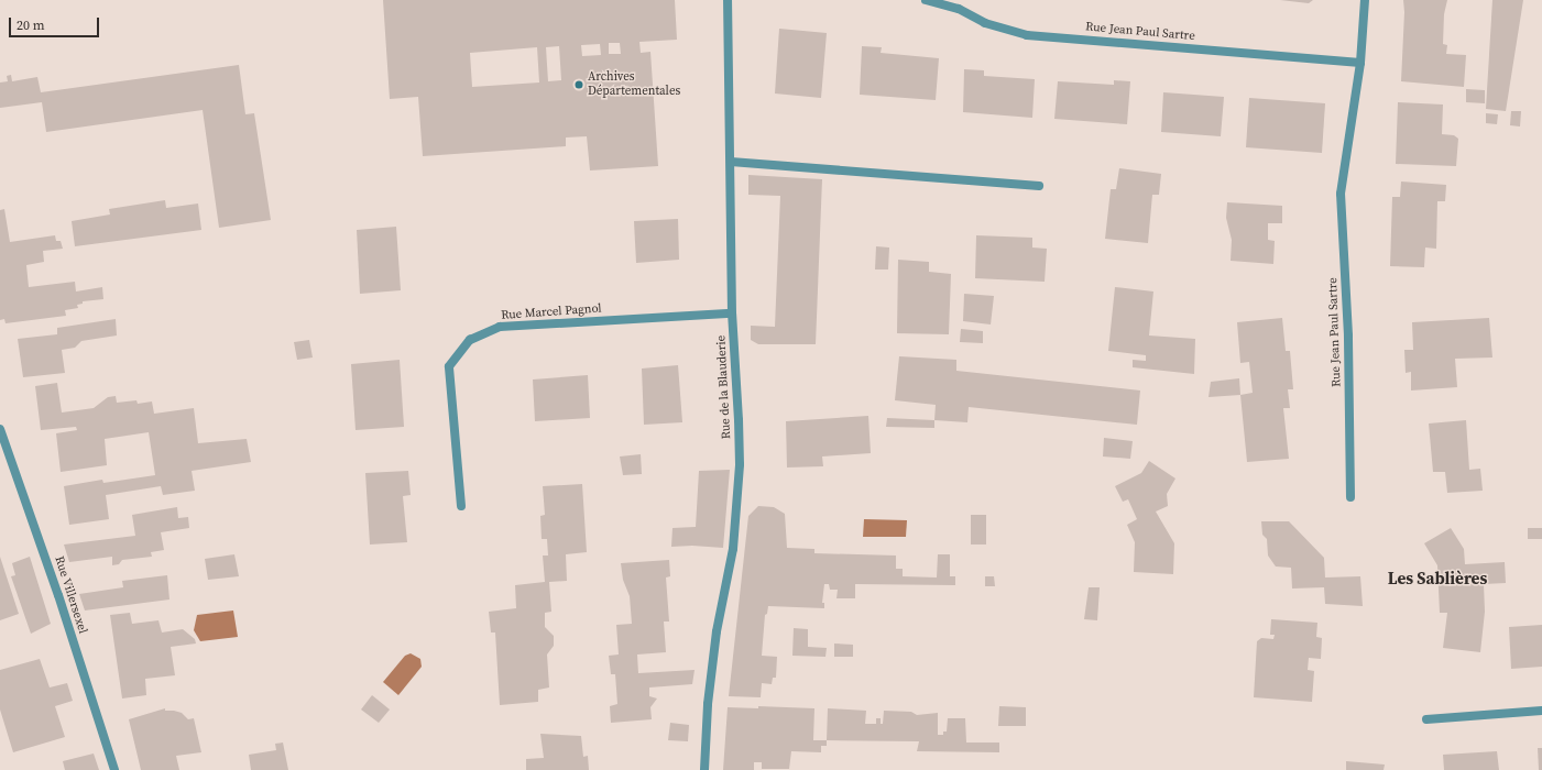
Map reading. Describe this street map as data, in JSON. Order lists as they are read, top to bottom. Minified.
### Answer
{"streets":{"street":["Rue Jean Paul Sartre","Rue Marcel Pagnol","Rue de la Blauderie","Rue Villersexel"]},"crossings":[["Rue Marcel Pagnol","Rue de la Blauderie"]],"districts":["Les Sablières"],"places":["Archives Départementales"],"scale_bar":"20 m"}
